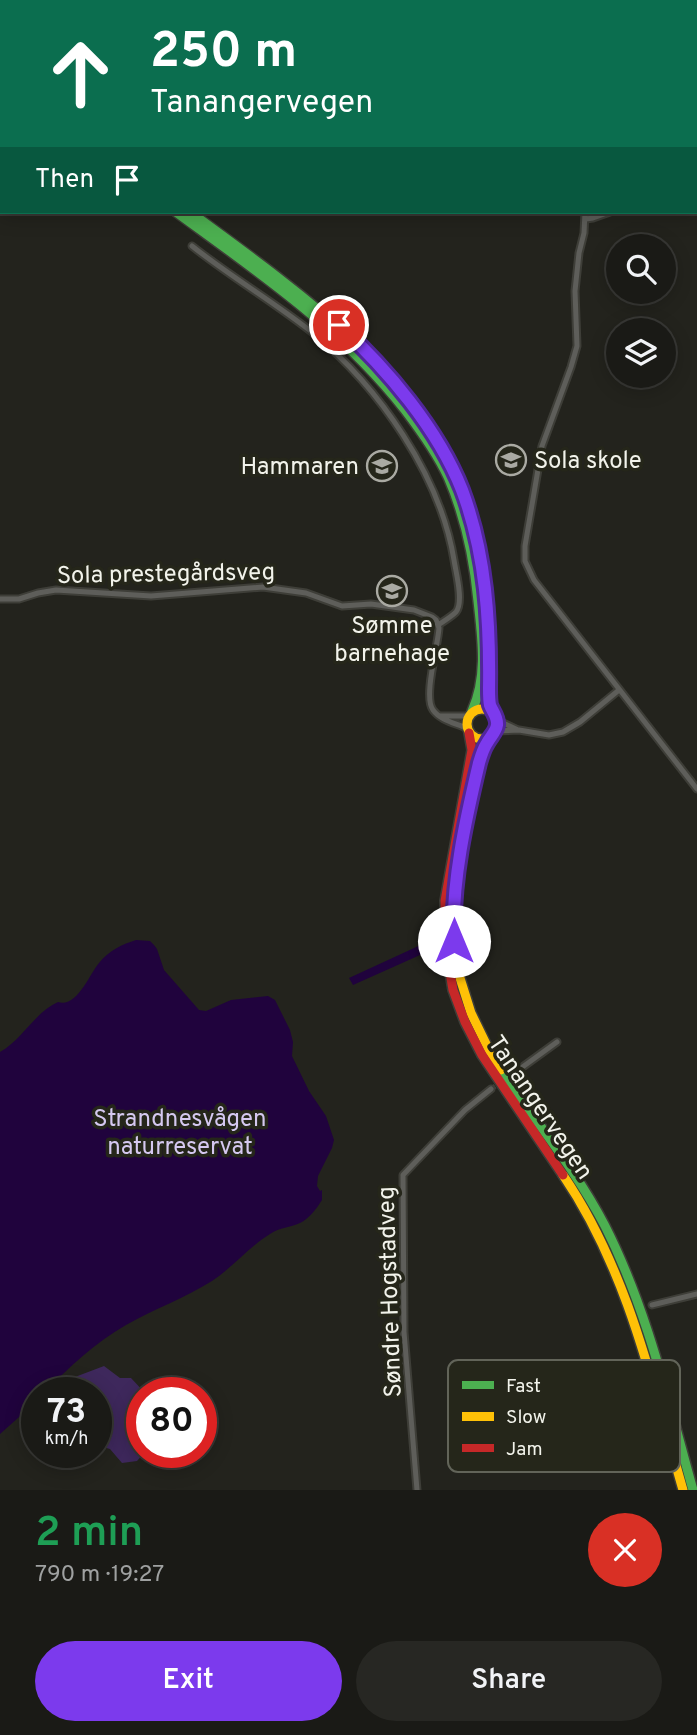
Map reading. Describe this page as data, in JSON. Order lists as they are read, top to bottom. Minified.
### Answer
{"streets":{"highway":["Tanangervegen"],"street":["Sola prestegårdsveg","Søndre Hogstadveg"]},"parks":["Strandnesvågen naturreservat"],"places":{"school or university":["Sola skole","Hammaren","Sømme barnehage"]},"legend":["Fast","Slow","Jam"],"page":{"turn":["250 m","Tanangervegen"],"then":"Then","speed":"73 km/h","limit":"80","heading":["2 min","790 m · 19:27"],"buttons":["Exit","Share"]}}
